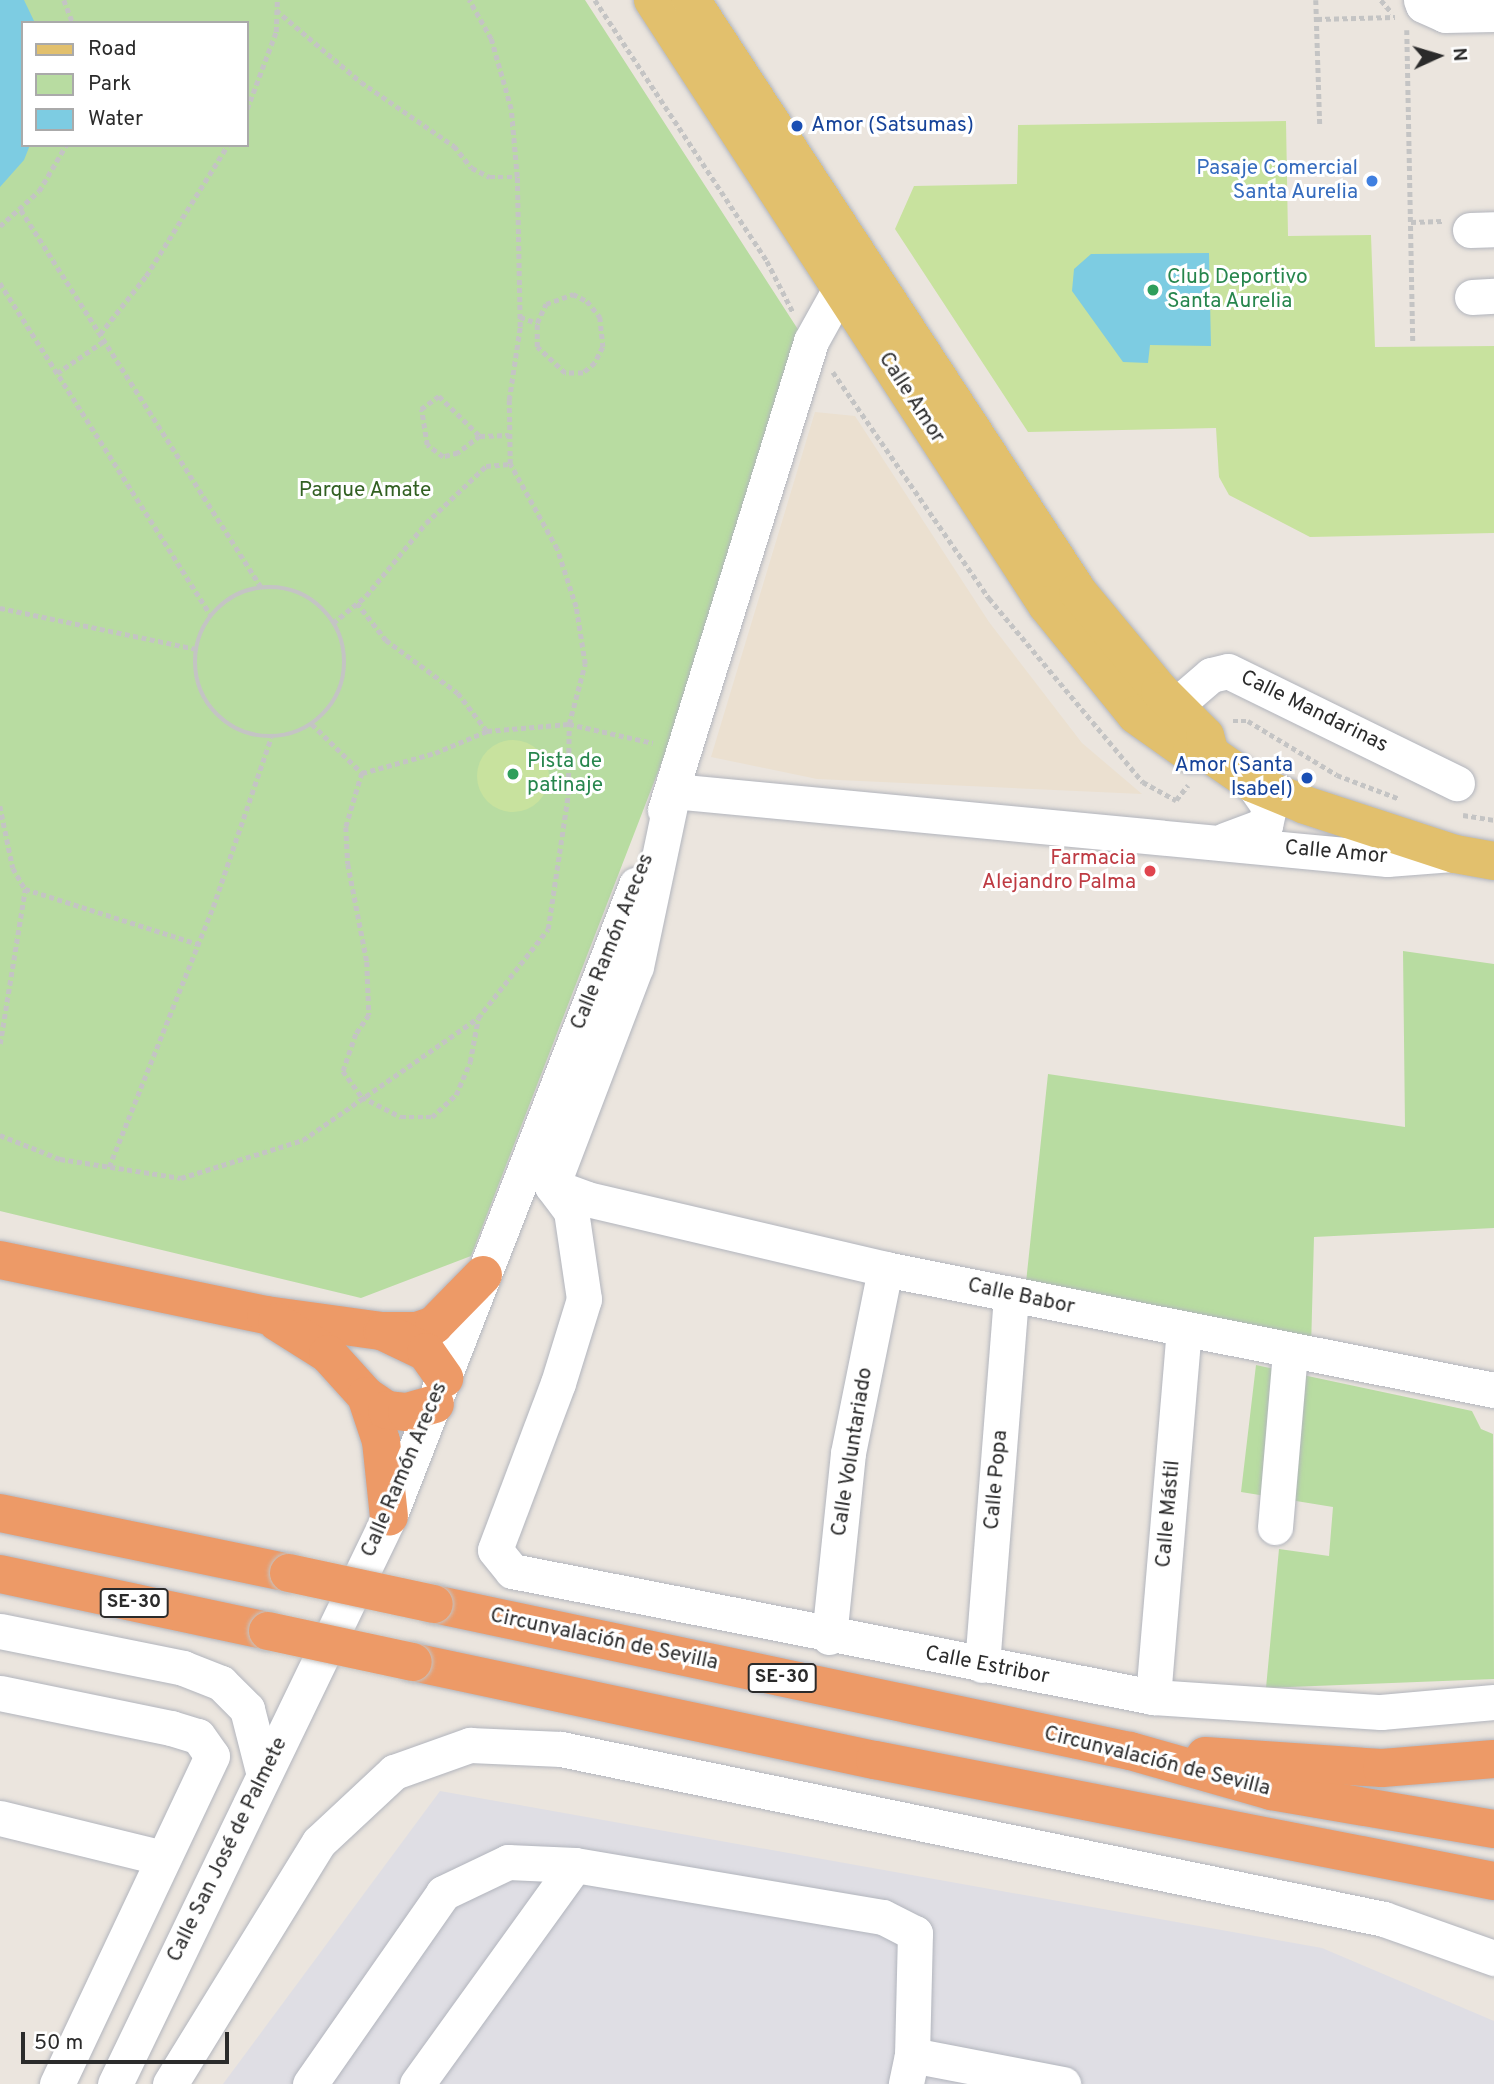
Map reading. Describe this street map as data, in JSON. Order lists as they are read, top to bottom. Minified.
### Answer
{"streets":{"highway":["SE-30","Circunvalación de Sevilla"],"main road":["Calle Amor"],"street":["Calle Mandarinas","Calle Ramón Areces","Calle Babor","Calle Voluntariado","Calle Popa","Calle Mástil","Calle Estribor","Calle San José de Palmete"]},"crossings":[["Calle Amor","Calle Mandarinas"],["Calle Amor","Calle Ramón Areces"],["Calle Ramón Areces","Calle San José de Palmete"],["Calle Babor","Calle Voluntariado"],["Calle Babor","Calle Popa"],["Calle Babor","Calle Mástil"],["Calle Babor","Calle Estribor"],["Calle Voluntariado","Calle Estribor"],["Calle Popa","Calle Estribor"],["Calle Mástil","Calle Estribor"]],"parks":["Parque Amate"],"places":["Amor (Satsumas)","Pasaje Comercial Santa Aurelia","Club Deportivo Santa Aurelia","Pista de patinaje","Amor (Santa Isabel)","Farmacia Alejandro Palma"],"legend":["Road","Park","Water"],"scale_bar":"50 m","north":"right"}
